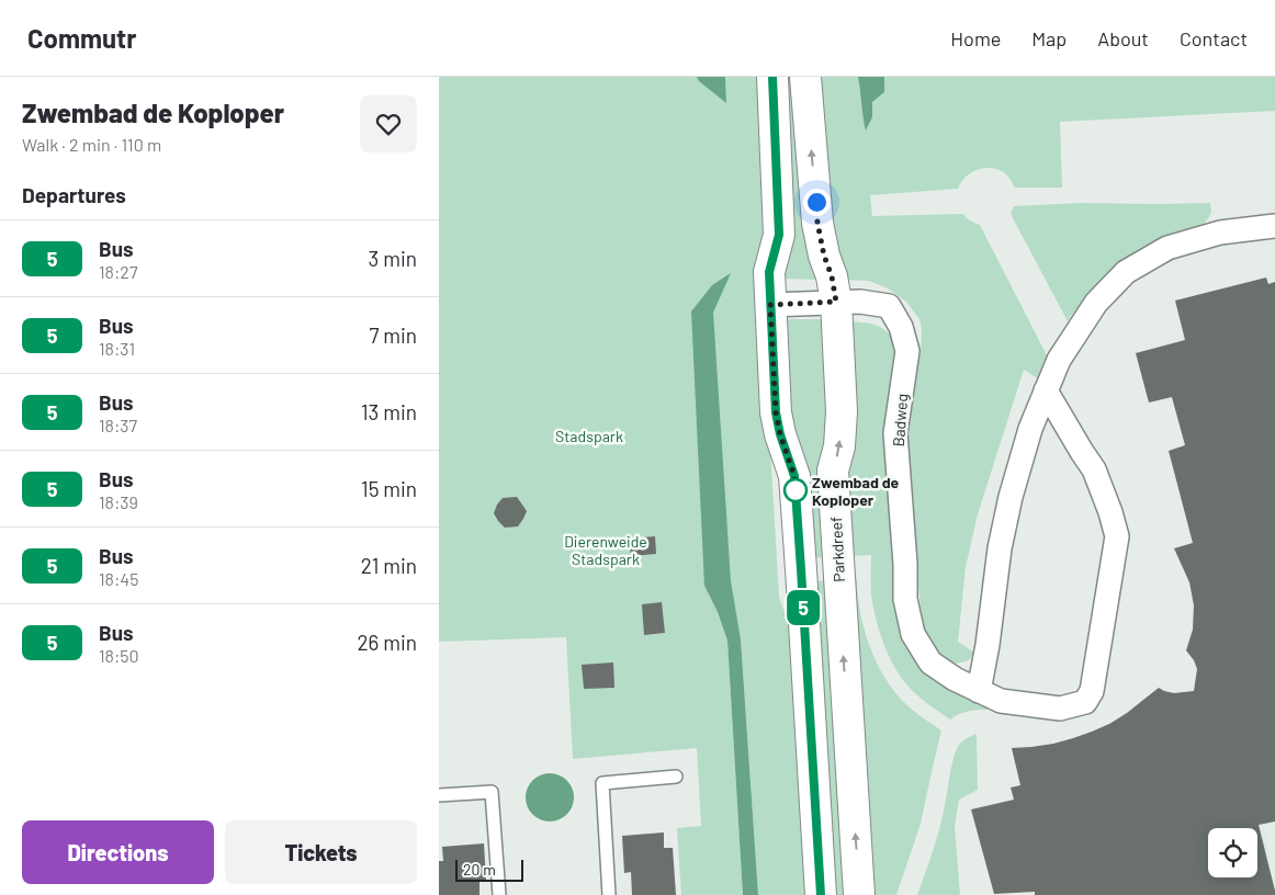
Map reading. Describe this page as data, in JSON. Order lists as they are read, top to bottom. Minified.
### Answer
{"streets":{"street":["Badweg","Parkdreef"]},"crossings":[["Badweg","Parkdreef"]],"parks":["Stadspark","Dierenweide Stadspark"],"places":["Zwembad de Koploper"],"lines":["bus line 5"],"scale_bar":"20 m","page":{"header":"Commutr","nav":["Home","Map","About","Contact"],"heading":[["Zwembad de Koploper","Walk · 2 min · 110 m"],"Departures"],"on_map":"5","list":[{"mark":"5","name":"Bus","note":"18:27","value":"3 min"},{"mark":"5","name":"Bus","note":"18:31","value":"7 min"},{"mark":"5","name":"Bus","note":"18:37","value":"13 min"},{"mark":"5","name":"Bus","note":"18:39","value":"15 min"},{"mark":"5","name":"Bus","note":"18:45","value":"21 min"},{"mark":"5","name":"Bus","note":"18:50","value":"26 min"}],"buttons":["Directions","Tickets"],"scale":"20 m"}}
